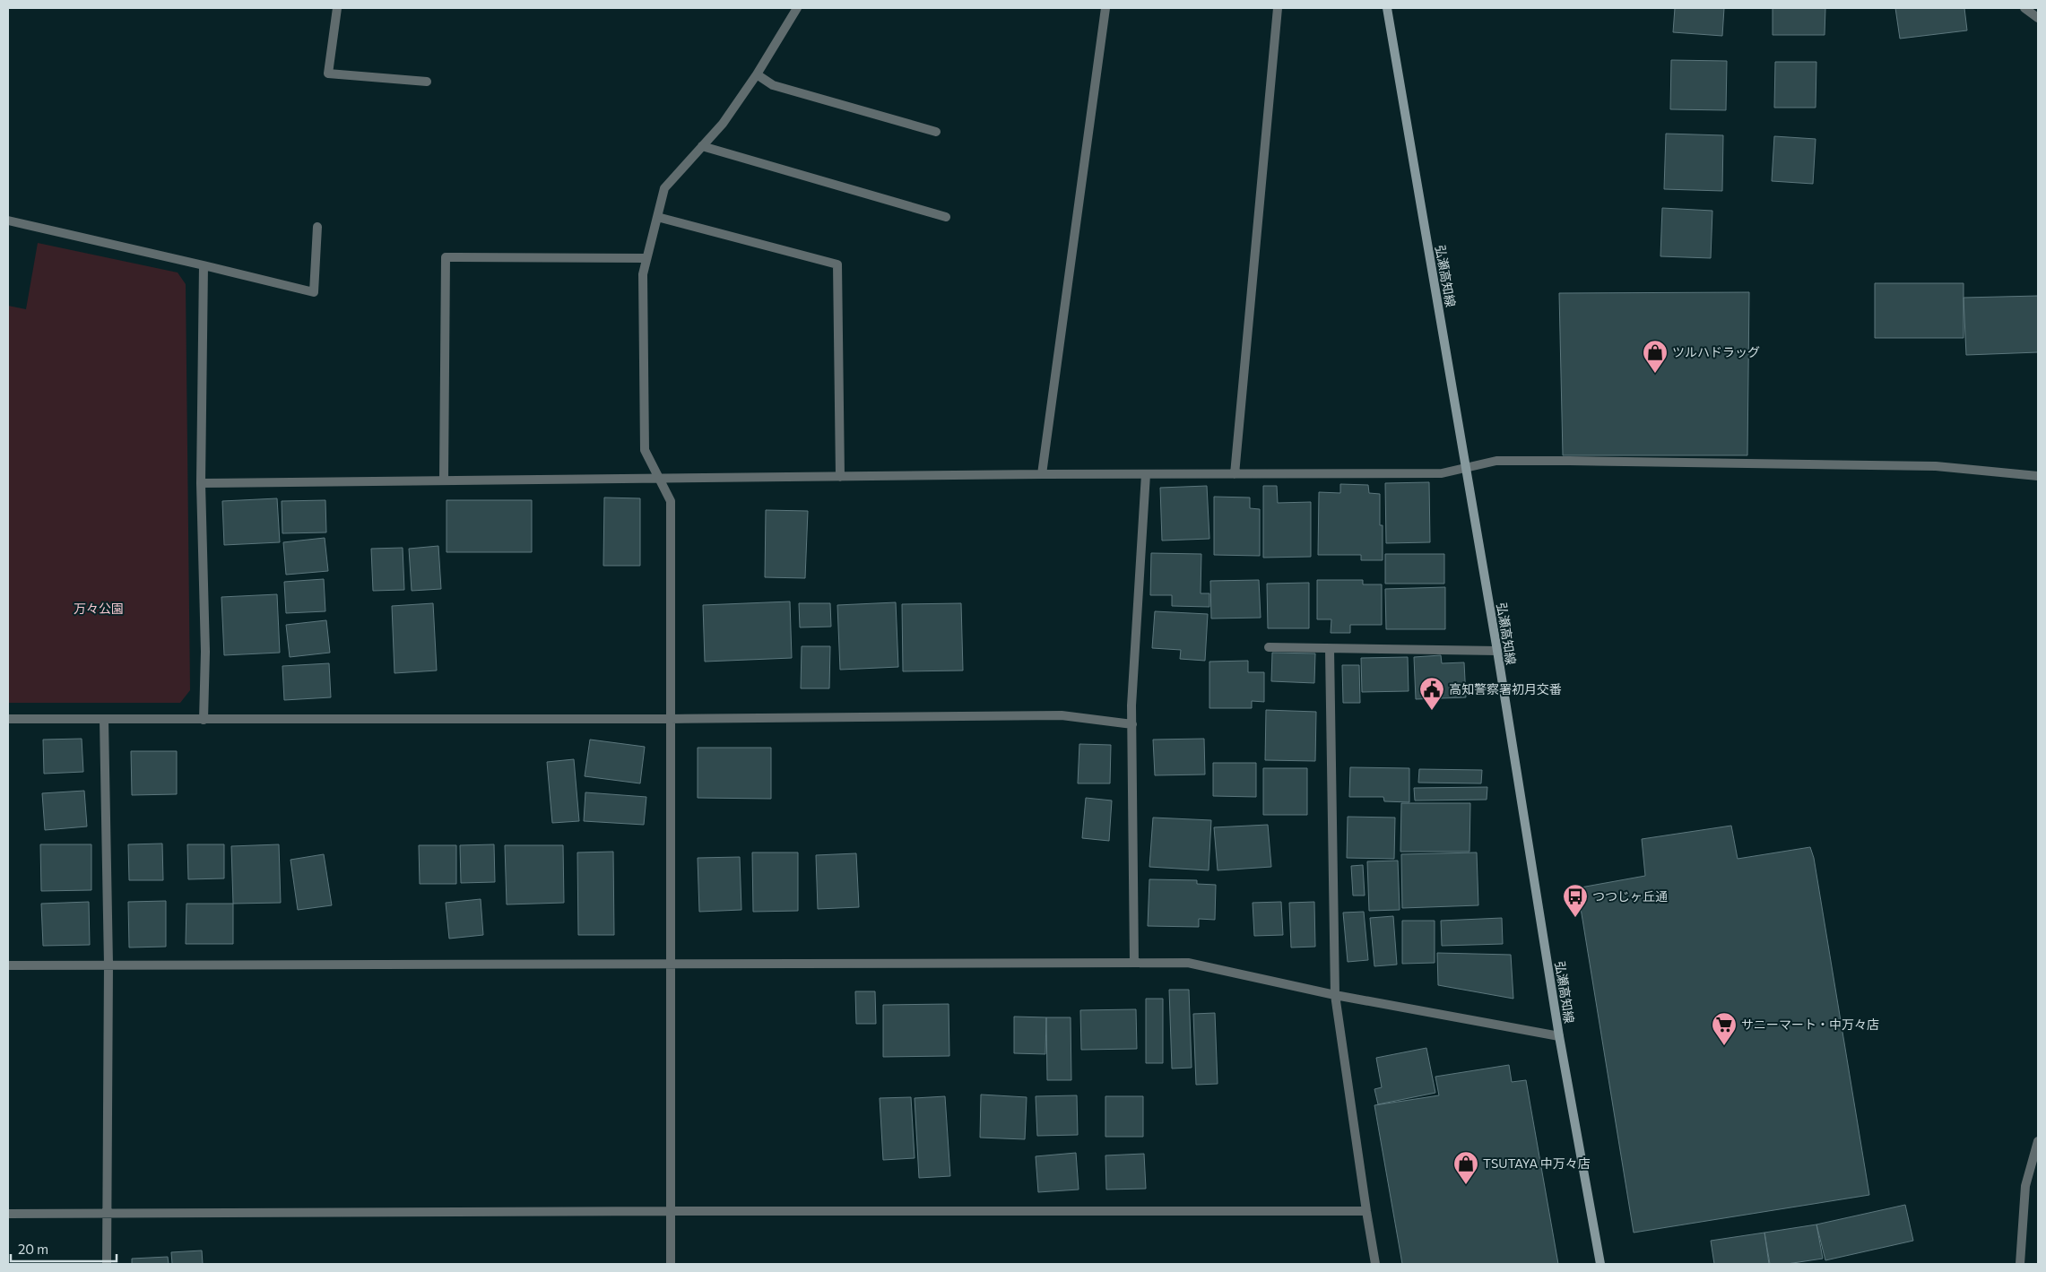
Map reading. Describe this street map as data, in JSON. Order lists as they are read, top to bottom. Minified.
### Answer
{"streets":{"main road":["弘瀬高知線"]},"parks":["万々公園"],"places":{"shop":["ツルハドラッグ","TSUTAYA 中万々店"],"public building":["高知警察署初月交番"],"bus stop":["つつじヶ丘通"],"supermarket":["サニーマート・中万々店"]},"scale_bar":"20 m"}
